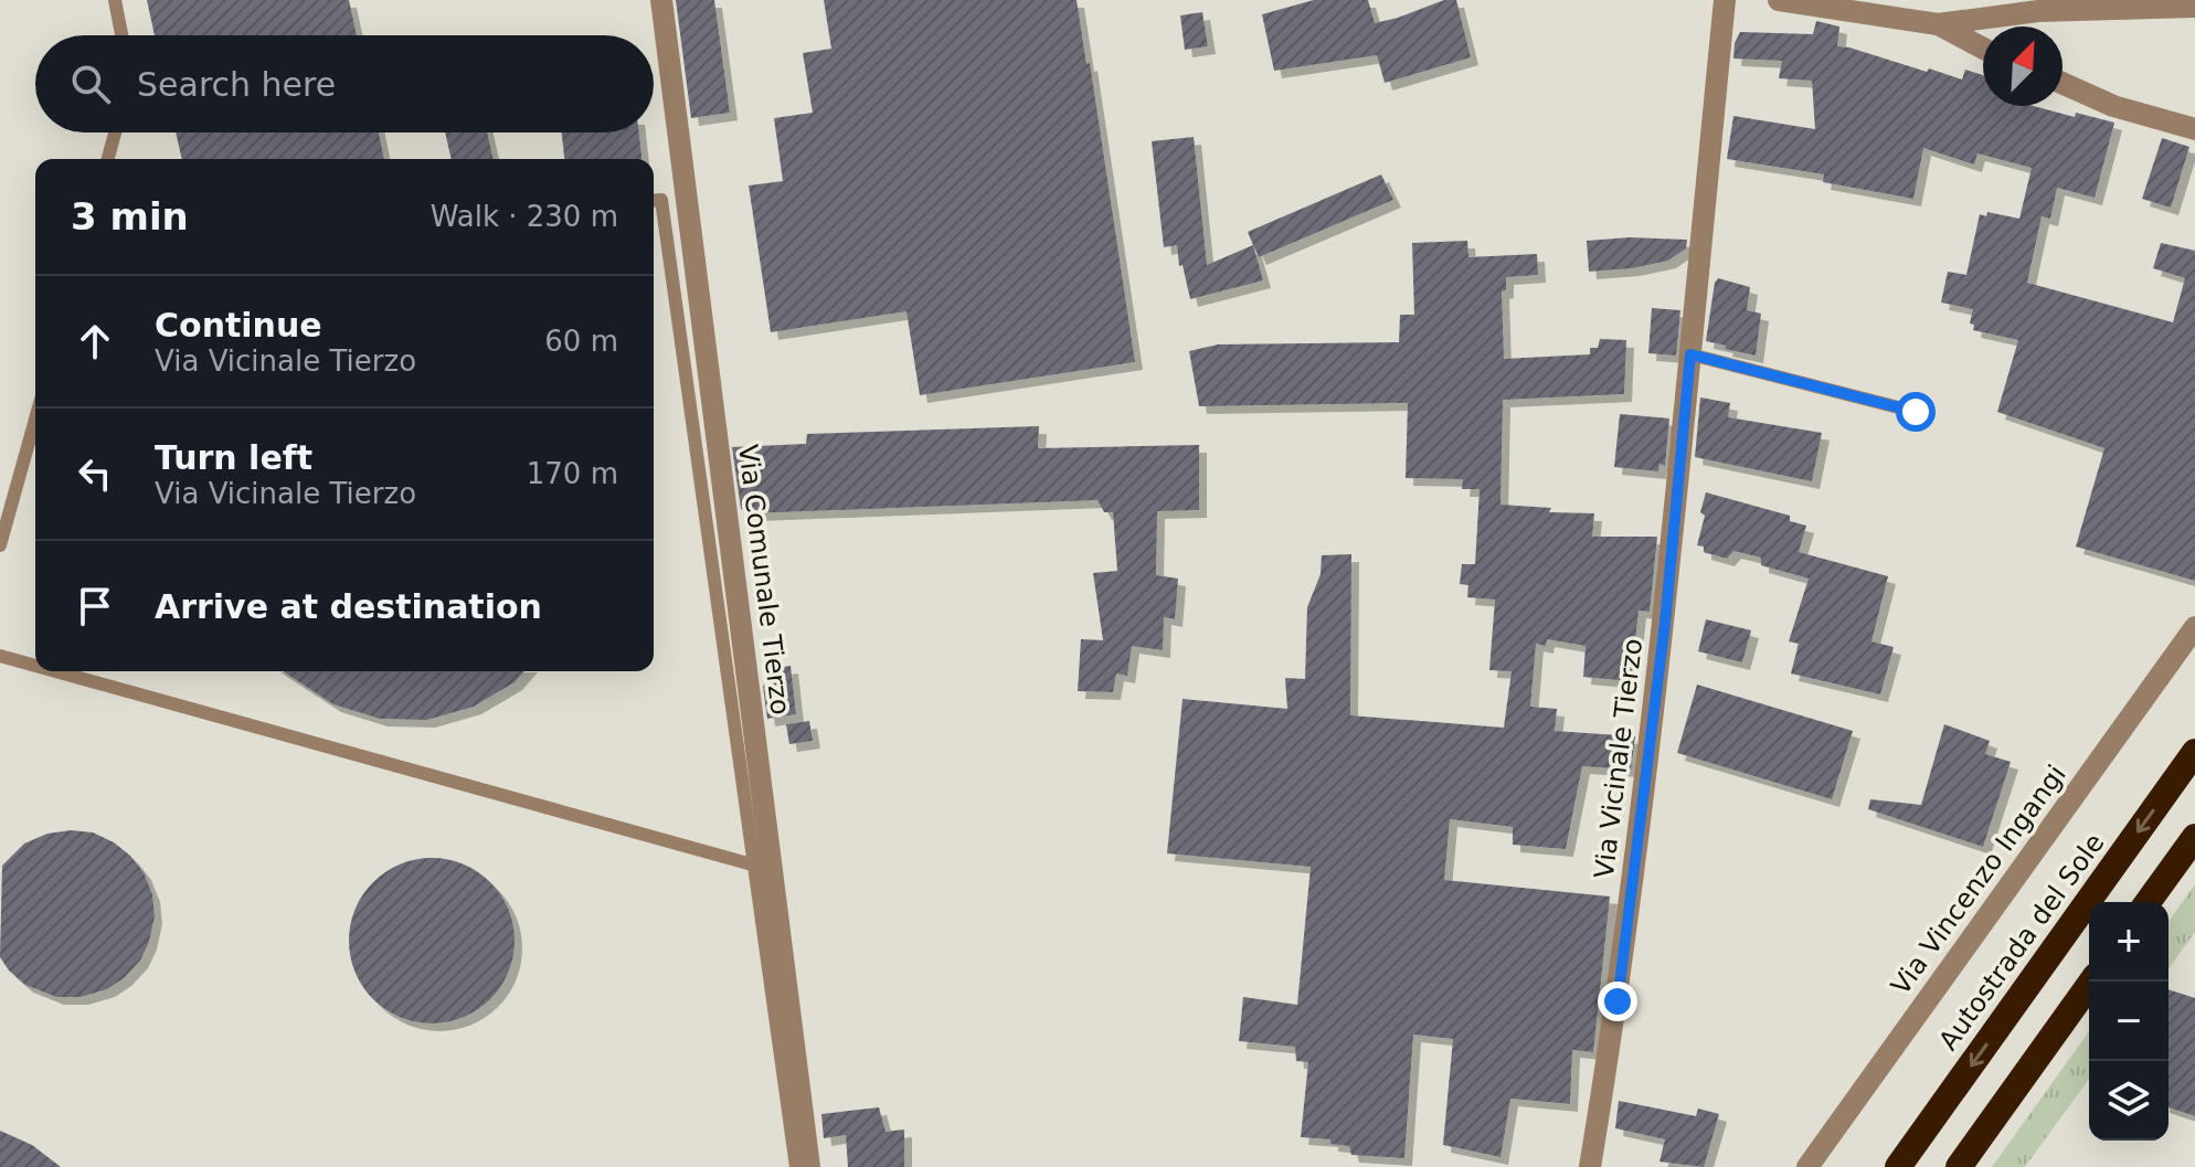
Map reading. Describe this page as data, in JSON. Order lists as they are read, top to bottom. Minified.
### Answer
{"streets":{"highway":["Autostrada del Sole"],"street":["Via Comunale Tierzo","Via Vicinale Tierzo","Via Vincenzo Ingangi"]},"north":"top right","page":{"search":"Search here","heading":["3 min","Walk · 230 m"],"list":[["Continue","Via Vicinale Tierzo","60 m"],["Turn left","Via Vicinale Tierzo","170 m"],"Arrive at destination"],"map_buttons":["+","−"]}}
